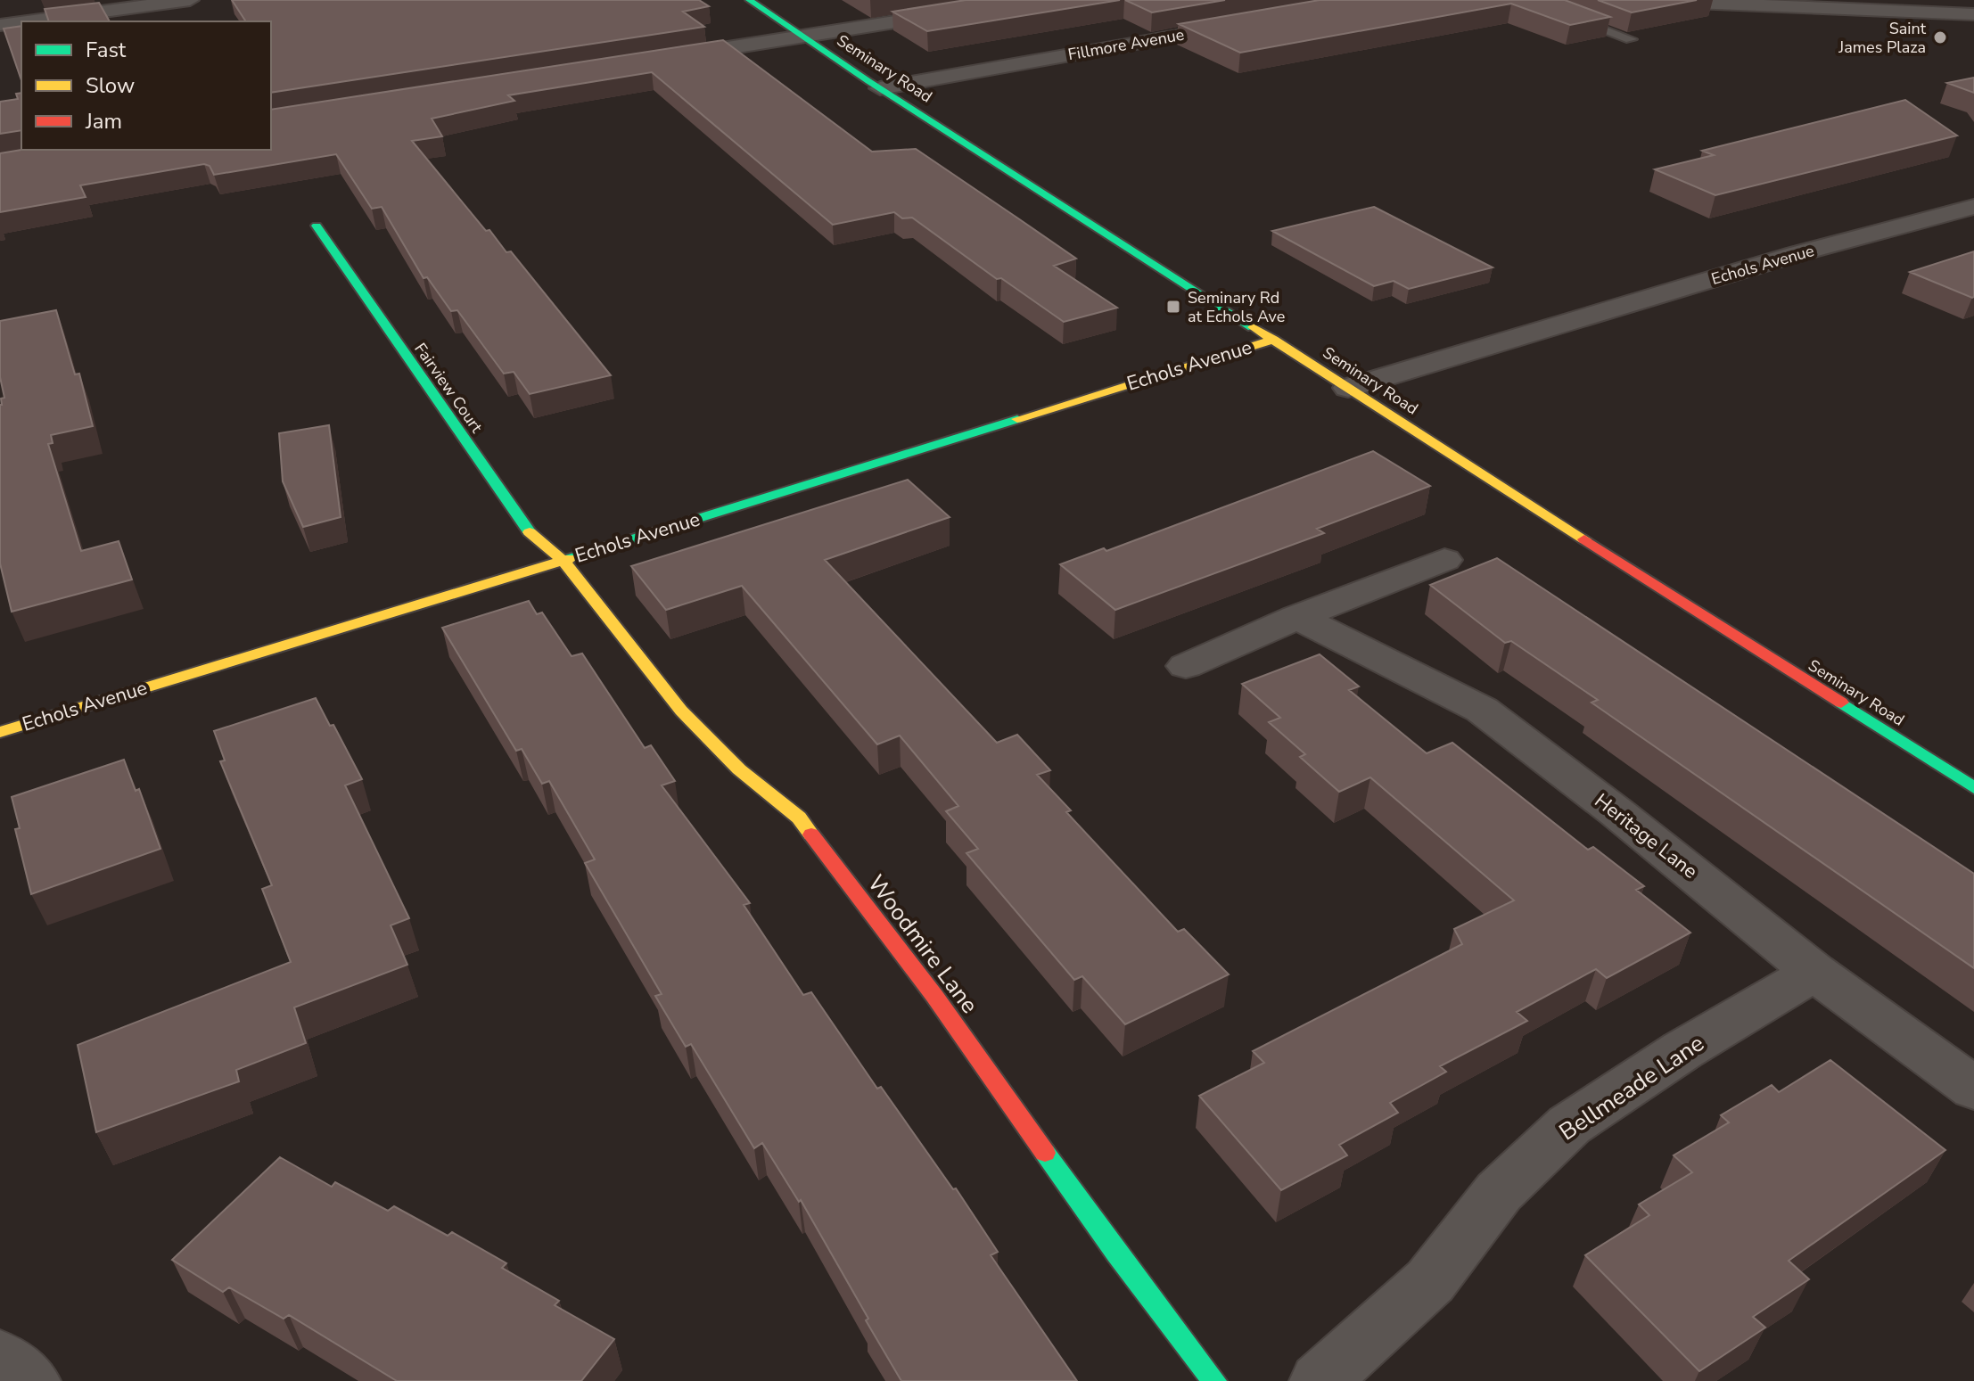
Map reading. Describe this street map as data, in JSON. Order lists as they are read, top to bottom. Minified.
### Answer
{"streets":{"street":["Fillmore Avenue","Seminary Road","Echols Avenue","Fairview Court","Heritage Lane","Woodmire Lane","Bellmeade Lane"]},"crossings":[["Fillmore Avenue","Seminary Road"],["Seminary Road","Echols Avenue"],["Echols Avenue","Fairview Court"],["Echols Avenue","Woodmire Lane"],["Fairview Court","Woodmire Lane"],["Heritage Lane","Bellmeade Lane"]],"places":{"other":["Saint James Plaza"],"transit":["Seminary Rd at Echols Ave"]},"legend":["Fast","Slow","Jam"]}
